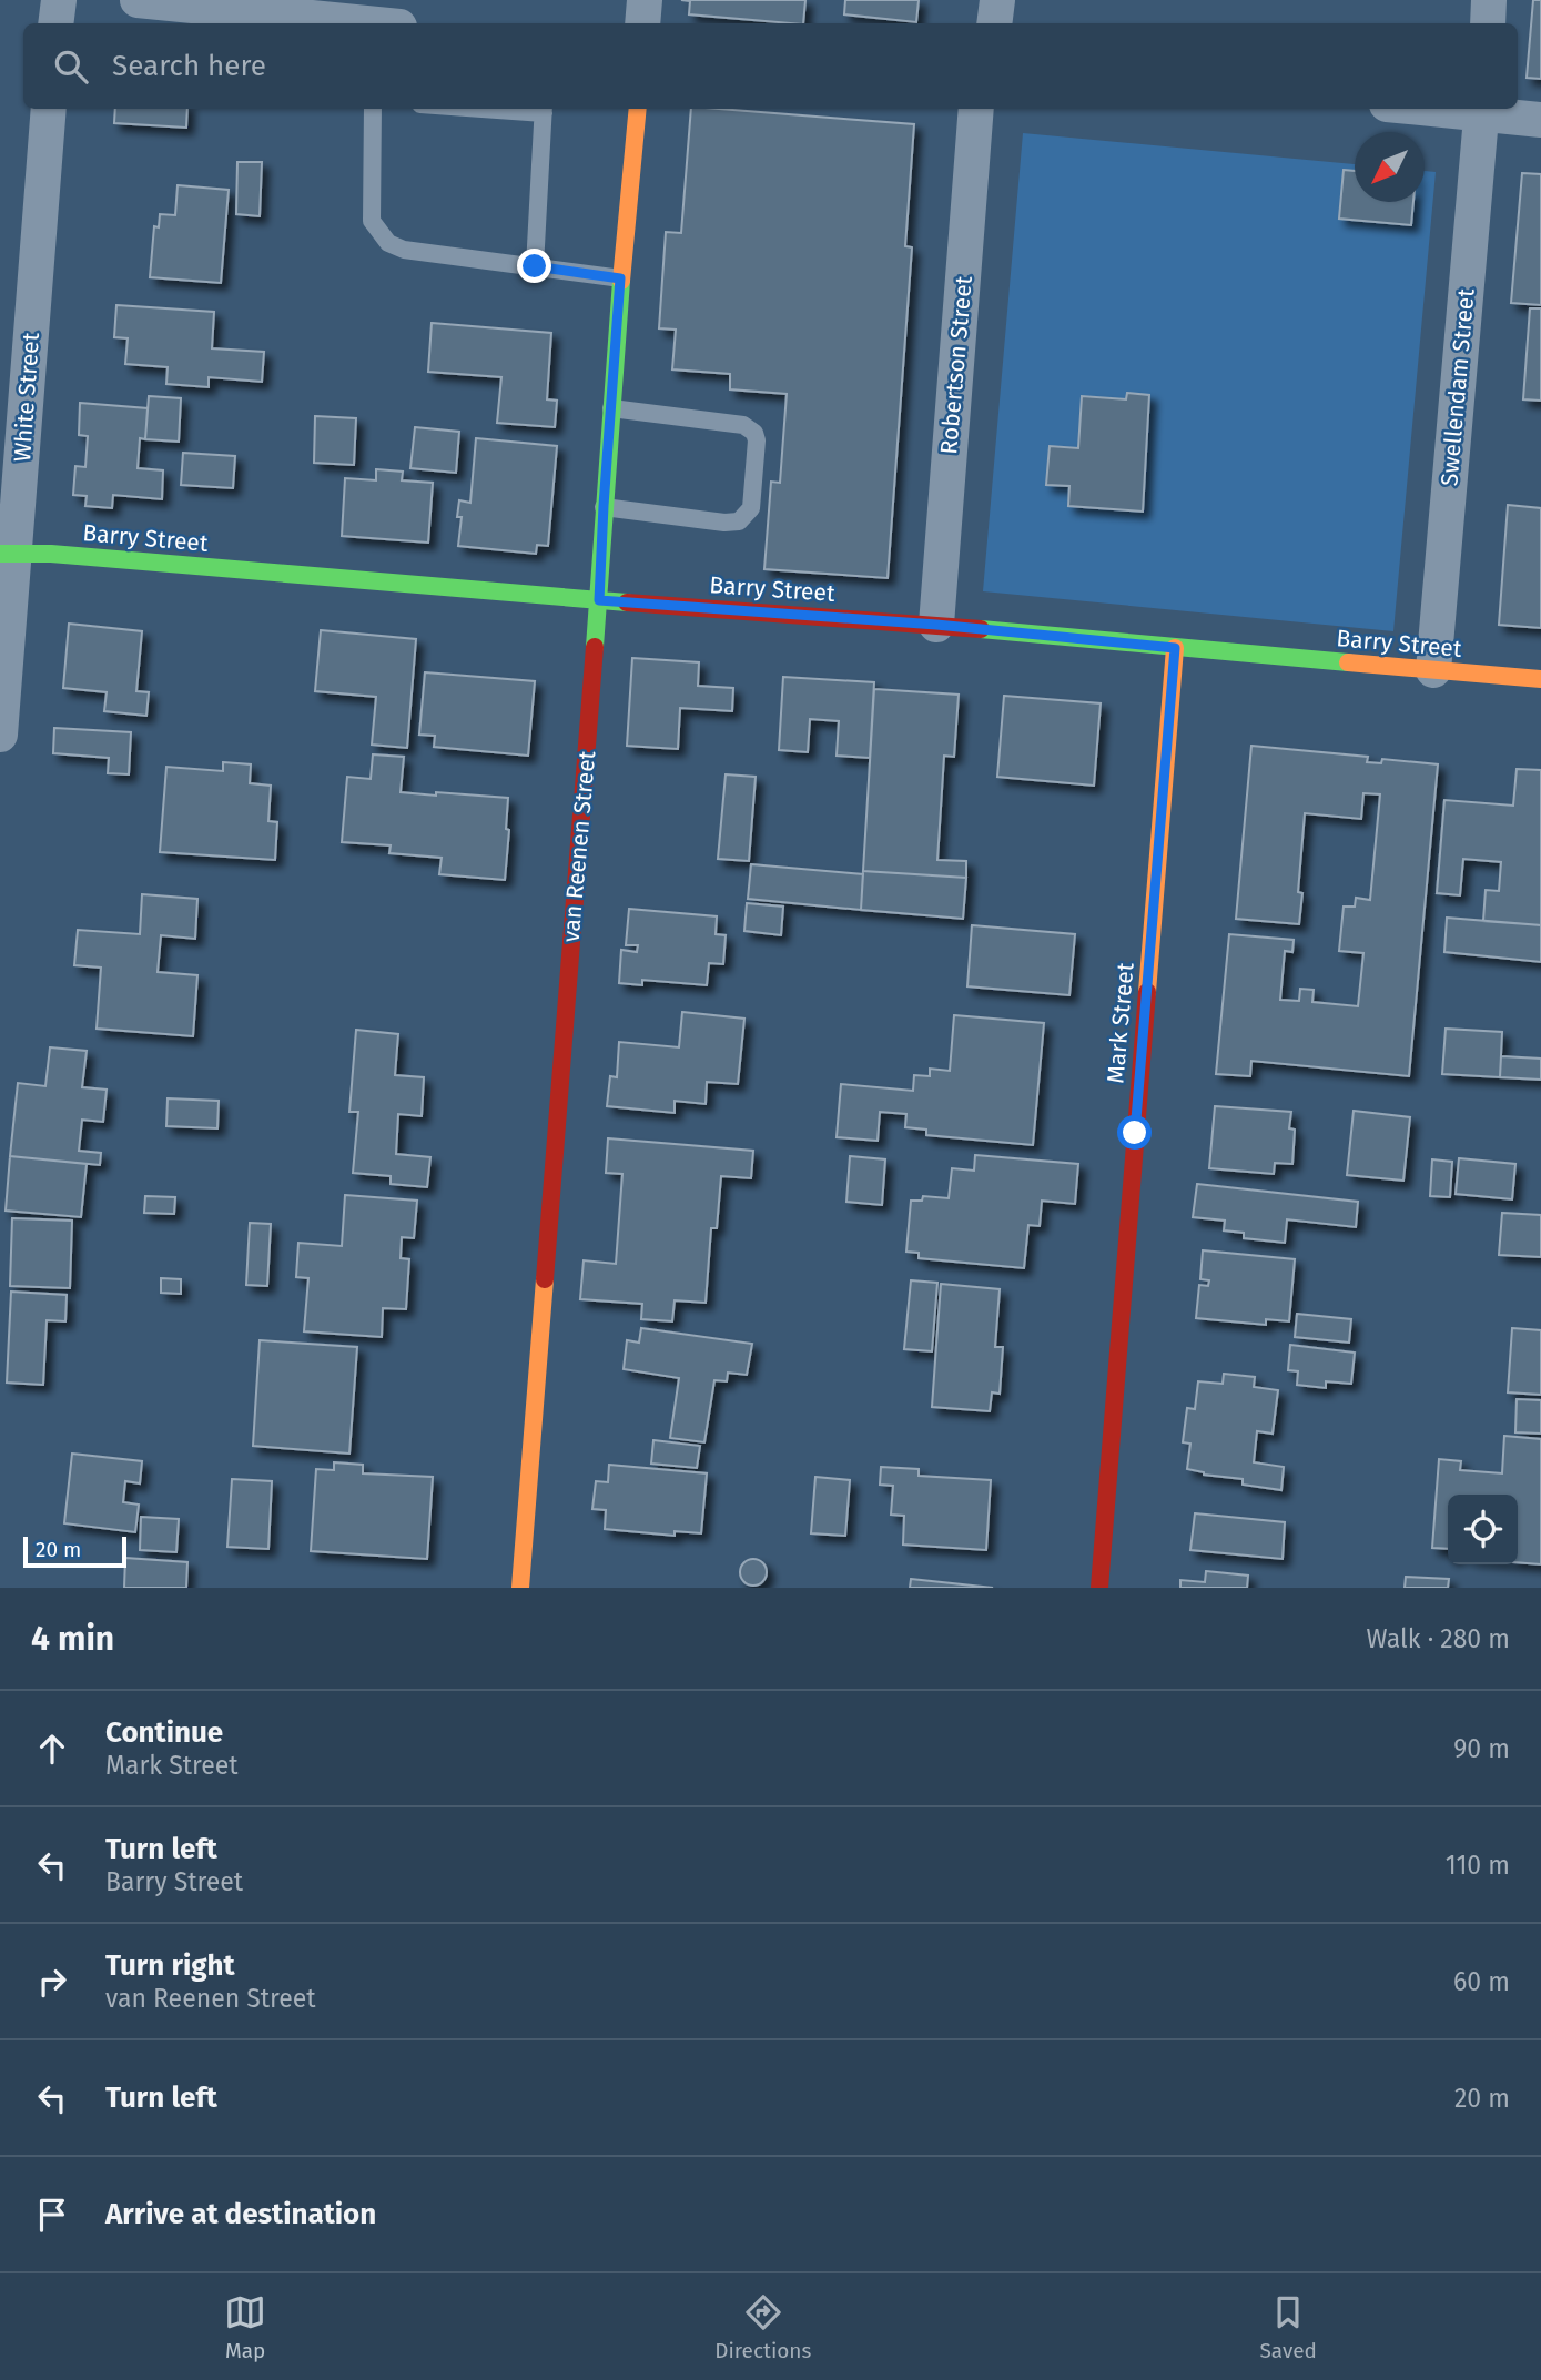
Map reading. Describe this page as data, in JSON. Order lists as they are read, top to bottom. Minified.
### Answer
{"streets":{"street":["Robertson Street","Swellendam Street","White Street","Barry Street","van Reenen Street","Mark Street"]},"crossings":[["Robertson Street","Barry Street"],["Swellendam Street","Barry Street"],["White Street","Barry Street"],["Barry Street","van Reenen Street"],["Barry Street","Mark Street"]],"scale_bar":"20 m","north":"bottom left","page":{"search":"Search here","scale":"20 m","heading":["4 min","Walk · 280 m"],"list":[["Continue","Mark Street","90 m"],["Turn left","Barry Street","110 m"],["Turn right","van Reenen Street","60 m"],["Turn left","20 m"],"Arrive at destination"],"nav":["Map","Directions","Saved"]}}
